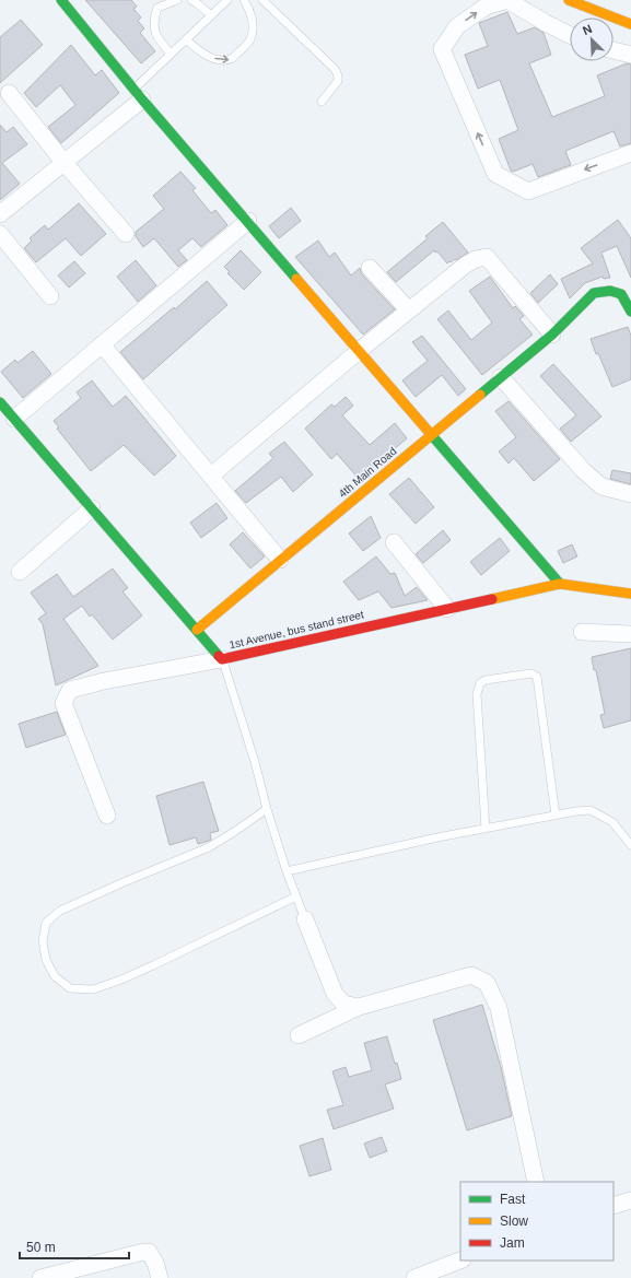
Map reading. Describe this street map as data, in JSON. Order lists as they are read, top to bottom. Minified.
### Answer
{"streets":{"street":["4th Main Road","1st Avenue, bus stand street"]},"crossings":[["4th Main Road","1st Avenue, bus stand street"]],"legend":["Fast","Slow","Jam"],"scale_bar":"50 m","north":"top left"}
